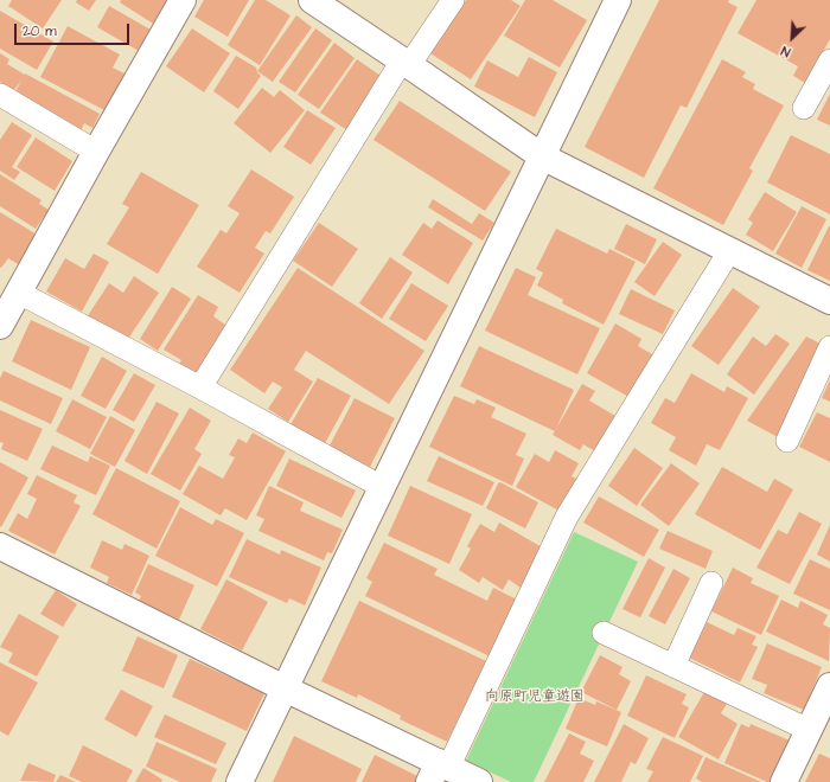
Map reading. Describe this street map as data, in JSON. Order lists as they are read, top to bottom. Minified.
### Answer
{"parks":["向原町児童遊園"],"scale_bar":"20 m","north":"bottom left"}
